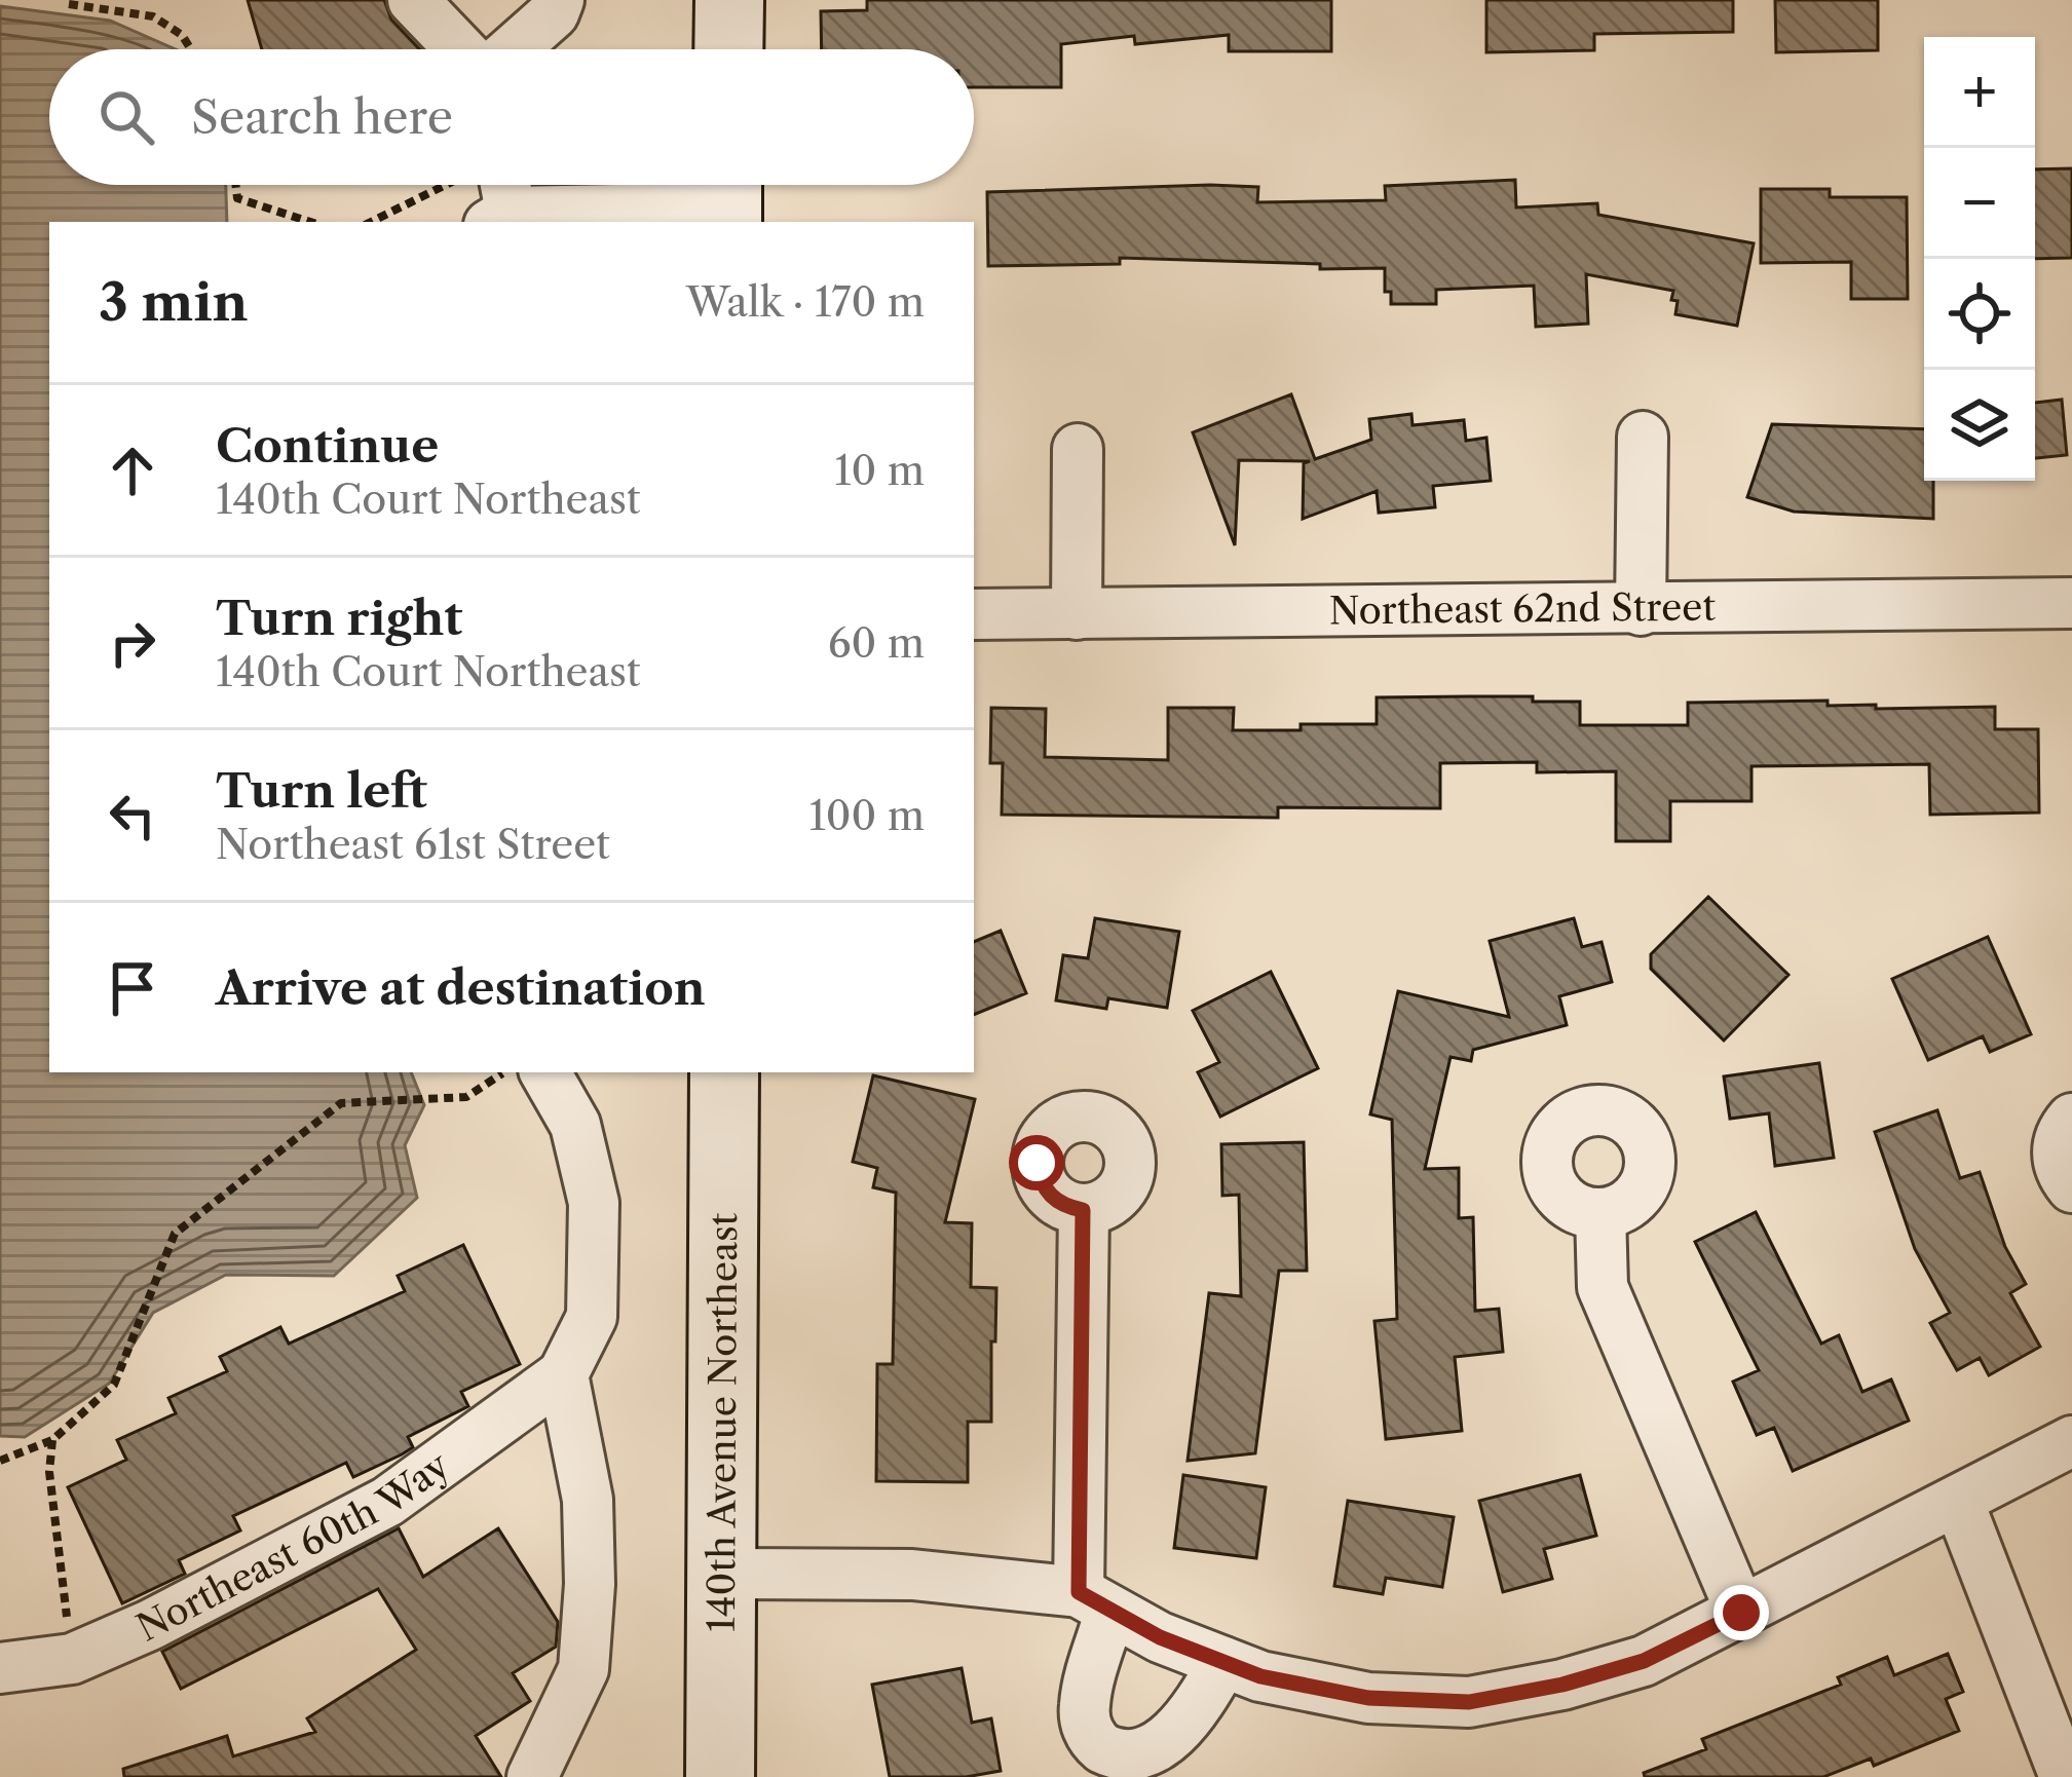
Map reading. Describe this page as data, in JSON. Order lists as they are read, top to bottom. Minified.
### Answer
{"streets":{"street":["Northeast 62nd Street","140th Avenue Northeast","Northeast 60th Way"]},"page":{"map_buttons":["+","−"],"search":"Search here","heading":["3 min","Walk · 170 m"],"list":[["Continue","140th Court Northeast","10 m"],["Turn right","140th Court Northeast","60 m"],["Turn left","Northeast 61st Street","100 m"],"Arrive at destination"]}}
